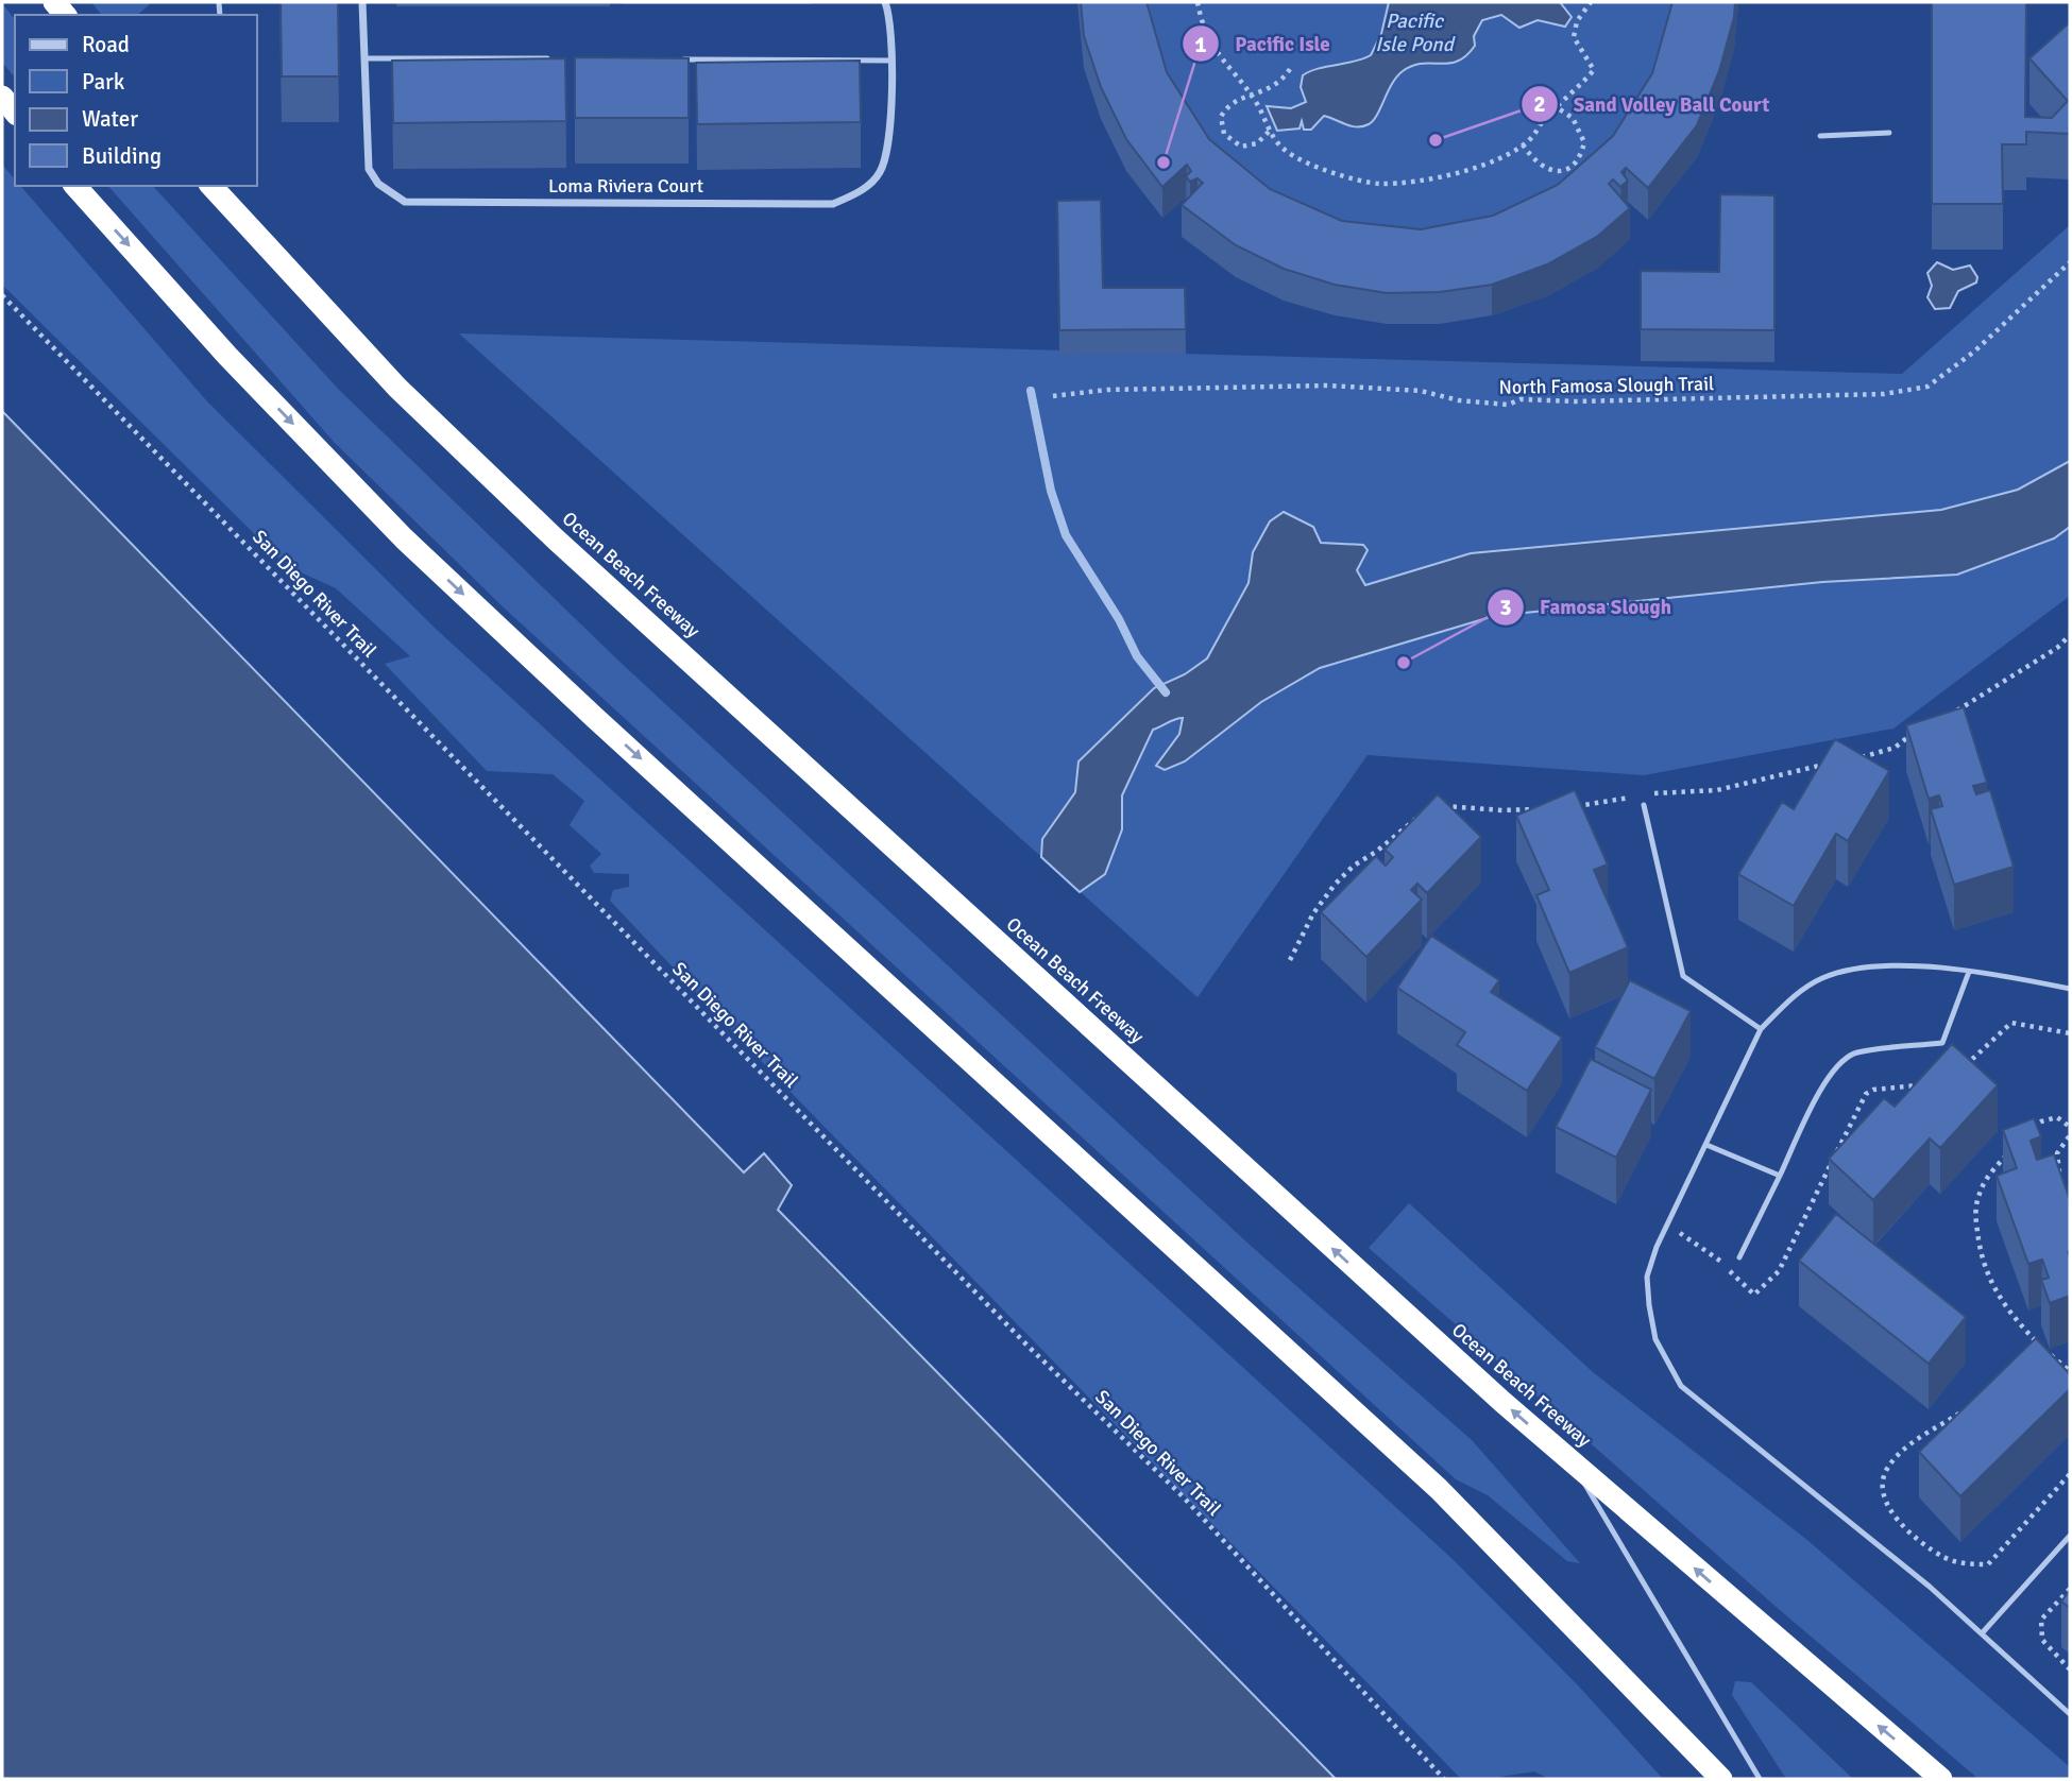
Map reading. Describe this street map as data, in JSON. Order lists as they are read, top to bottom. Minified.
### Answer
{"streets":{"highway":["Ocean Beach Freeway"],"street":["Loma Riviera Court"],"path":["North Famosa Slough Trail","San Diego River Trail"]},"water":["Pacific Isle Pond"],"places":["Sand Volley Ball Court","Pacific Isle","Famosa Slough"],"legend":["Road","Park","Water","Building"]}
